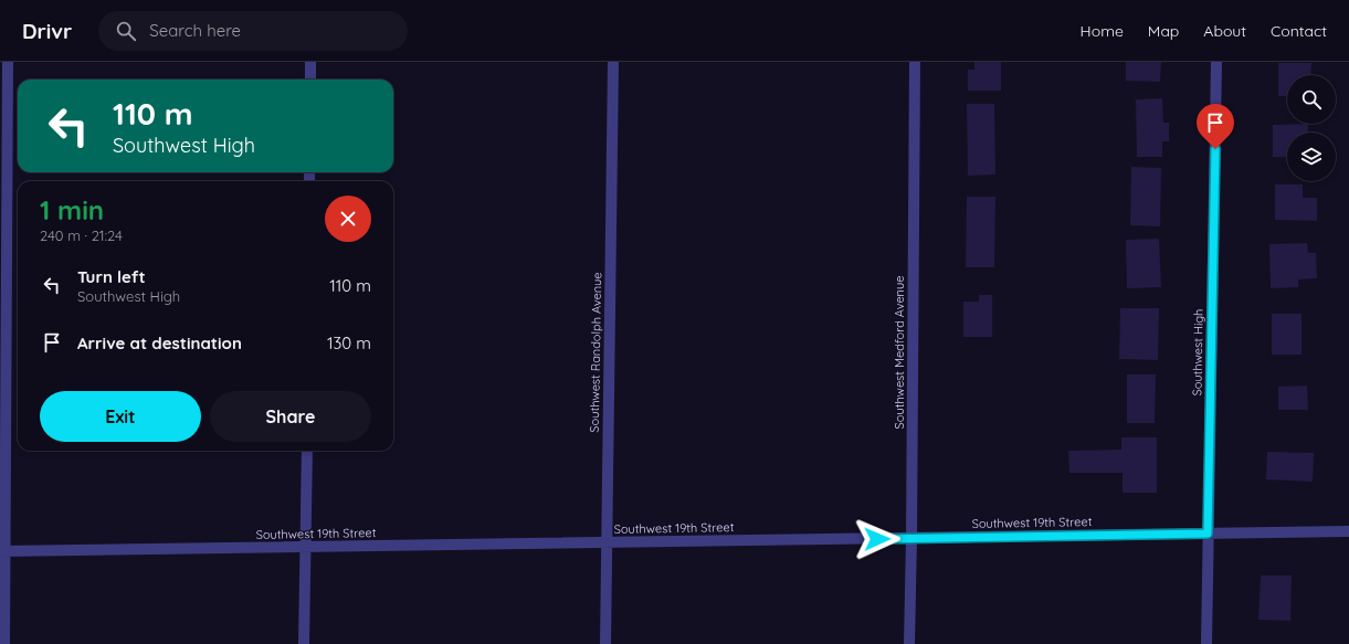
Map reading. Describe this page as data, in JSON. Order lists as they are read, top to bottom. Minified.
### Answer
{"streets":{"street":["Southwest Randolph Avenue","Southwest Medford Avenue","Southwest High","Southwest 19th Street"]},"crossings":[["Southwest Randolph Avenue","Southwest 19th Street"],["Southwest Medford Avenue","Southwest 19th Street"],["Southwest High","Southwest 19th Street"]],"page":{"header":"Drivr","search":"Search here","nav":["Home","Map","About","Contact"],"turn":["110 m","Southwest High"],"heading":["1 min","240 m · 21:24"],"list":[{"name":"Turn left","note":"Southwest High","value":"110 m"},{"name":"Arrive at destination","value":"130 m"}],"buttons":["Exit","Share"]}}
